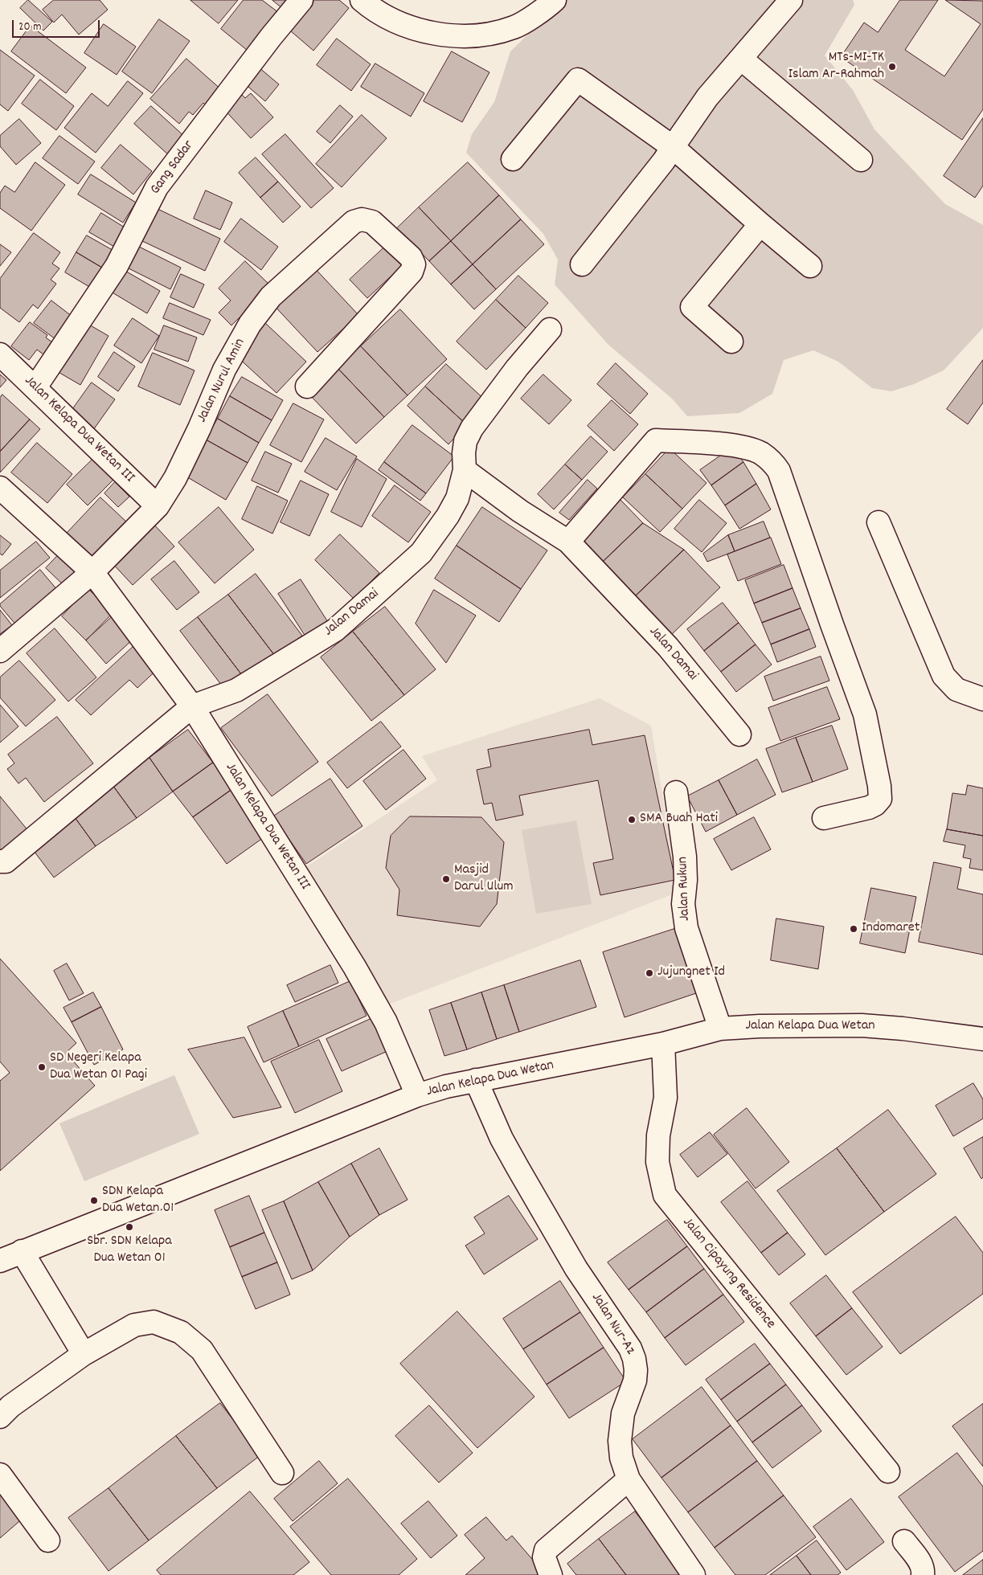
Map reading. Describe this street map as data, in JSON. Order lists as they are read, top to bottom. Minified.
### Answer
{"streets":{"street":["Gang Sadar","Jalan Nurul Amin","Jalan Kelapa Dua Wetan III","Jalan Damai","Jalan Rukun","Jalan Kelapa Dua Wetan","Jalan Cipayung Residence","Jalan Nur-Az"]},"crossings":[["Gang Sadar","Jalan Kelapa Dua Wetan III"],["Jalan Nurul Amin","Jalan Kelapa Dua Wetan III"],["Jalan Kelapa Dua Wetan III","Jalan Damai"],["Jalan Kelapa Dua Wetan III","Jalan Kelapa Dua Wetan"],["Jalan Rukun","Jalan Kelapa Dua Wetan"],["Jalan Kelapa Dua Wetan","Jalan Cipayung Residence"],["Jalan Kelapa Dua Wetan","Jalan Nur-Az"]],"places":["MTs-MI-TK Islam Ar-Rahmah","SMA Buah Hati","Masjid Darul Ulum","Indomaret","Jujungnet Id","SD Negeri Kelapa Dua Wetan 01 Pagi","SDN Kelapa Dua Wetan 01","Sbr. SDN Kelapa Dua Wetan 01"],"scale_bar":"20 m"}
